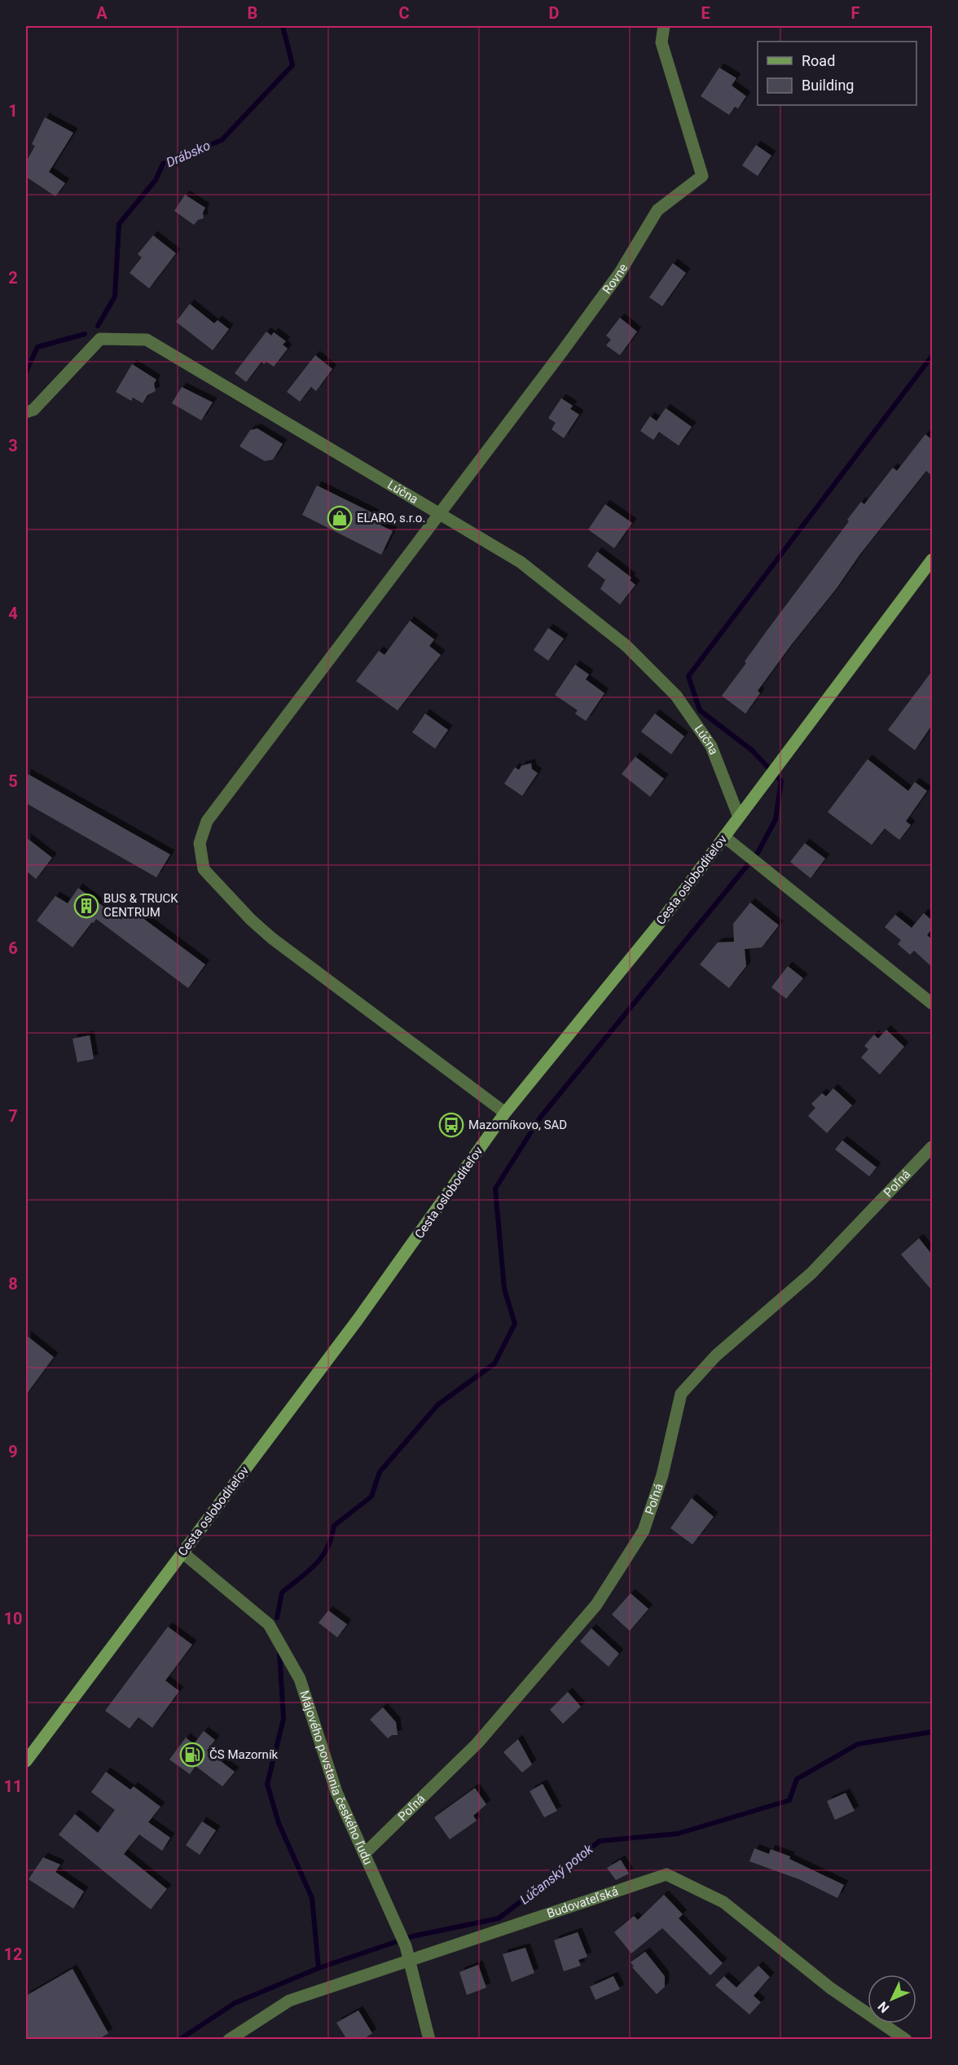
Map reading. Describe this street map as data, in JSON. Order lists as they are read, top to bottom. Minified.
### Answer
{"streets":{"main road":["Cesta osloboditeľov"],"street":["Rovne","Lúčna","Poľná","Májového povstania českého ľudu","Budovateľská"]},"crossings":[["Rovne","Lúčna"],["Lúčna","Cesta osloboditeľov"],["Cesta osloboditeľov","Májového povstania českého ľudu"],["Poľná","Májového povstania českého ľudu"],["Májového povstania českého ľudu","Budovateľská"]],"water":["Drábsko","Lúčanský potok"],"places":{"shop":["ELARO, s.r.o."],"building":["BUS & TRUCK CENTRUM"],"bus stop":["Mazorníkovo, SAD"],"fuel station":["ČS Mazorník"]},"legend":["Road","Building"],"north":"bottom left","grid":{"columns":["A","B","C","D","E","F"],"rows":["1","2","3","4","5","6","7","8","9","10","11","12"]}}
